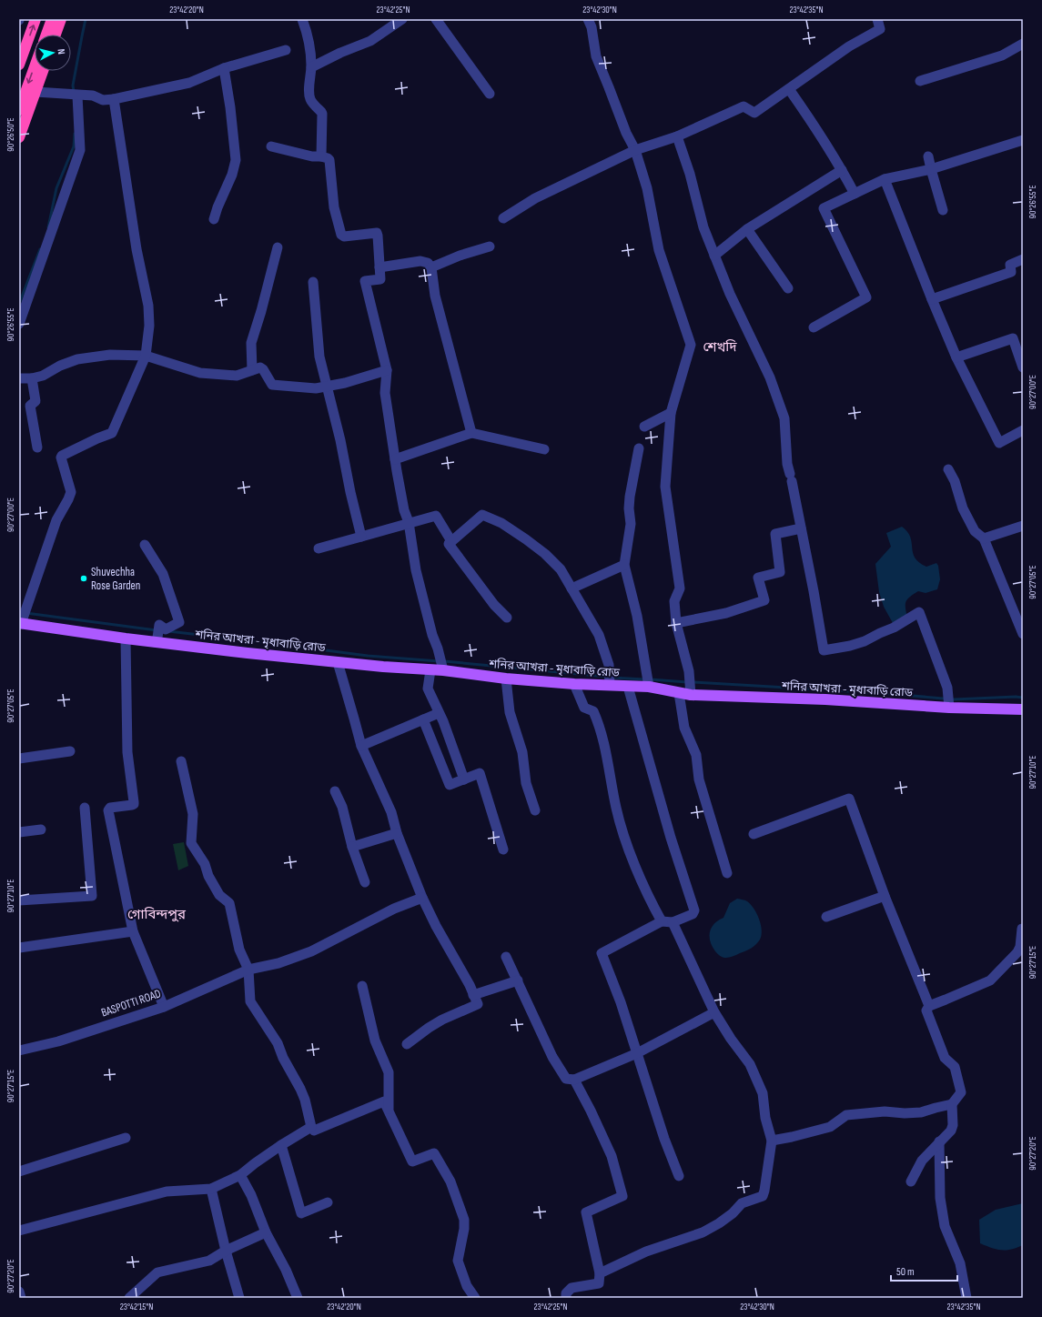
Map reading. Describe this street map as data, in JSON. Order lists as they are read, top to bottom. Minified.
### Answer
{"streets":{"main road":["শনির আখরা - মৃধাবাড়ি রোড"],"street":["BASPOTTI ROAD"]},"districts":["শেখদি","গোবিন্দপুর"],"places":["Shuvechha Rose Garden"],"scale_bar":"50 m","north":"right","coordinates":["23°42'20\"N","23°42'25\"N","23°42'30\"N","23°42'35\"N","90°26'50\"E","90°26'55\"E","90°27'00\"E","90°27'05\"E","90°27'10\"E","90°27'15\"E","90°27'20\"E","23°42'15\"N"]}
